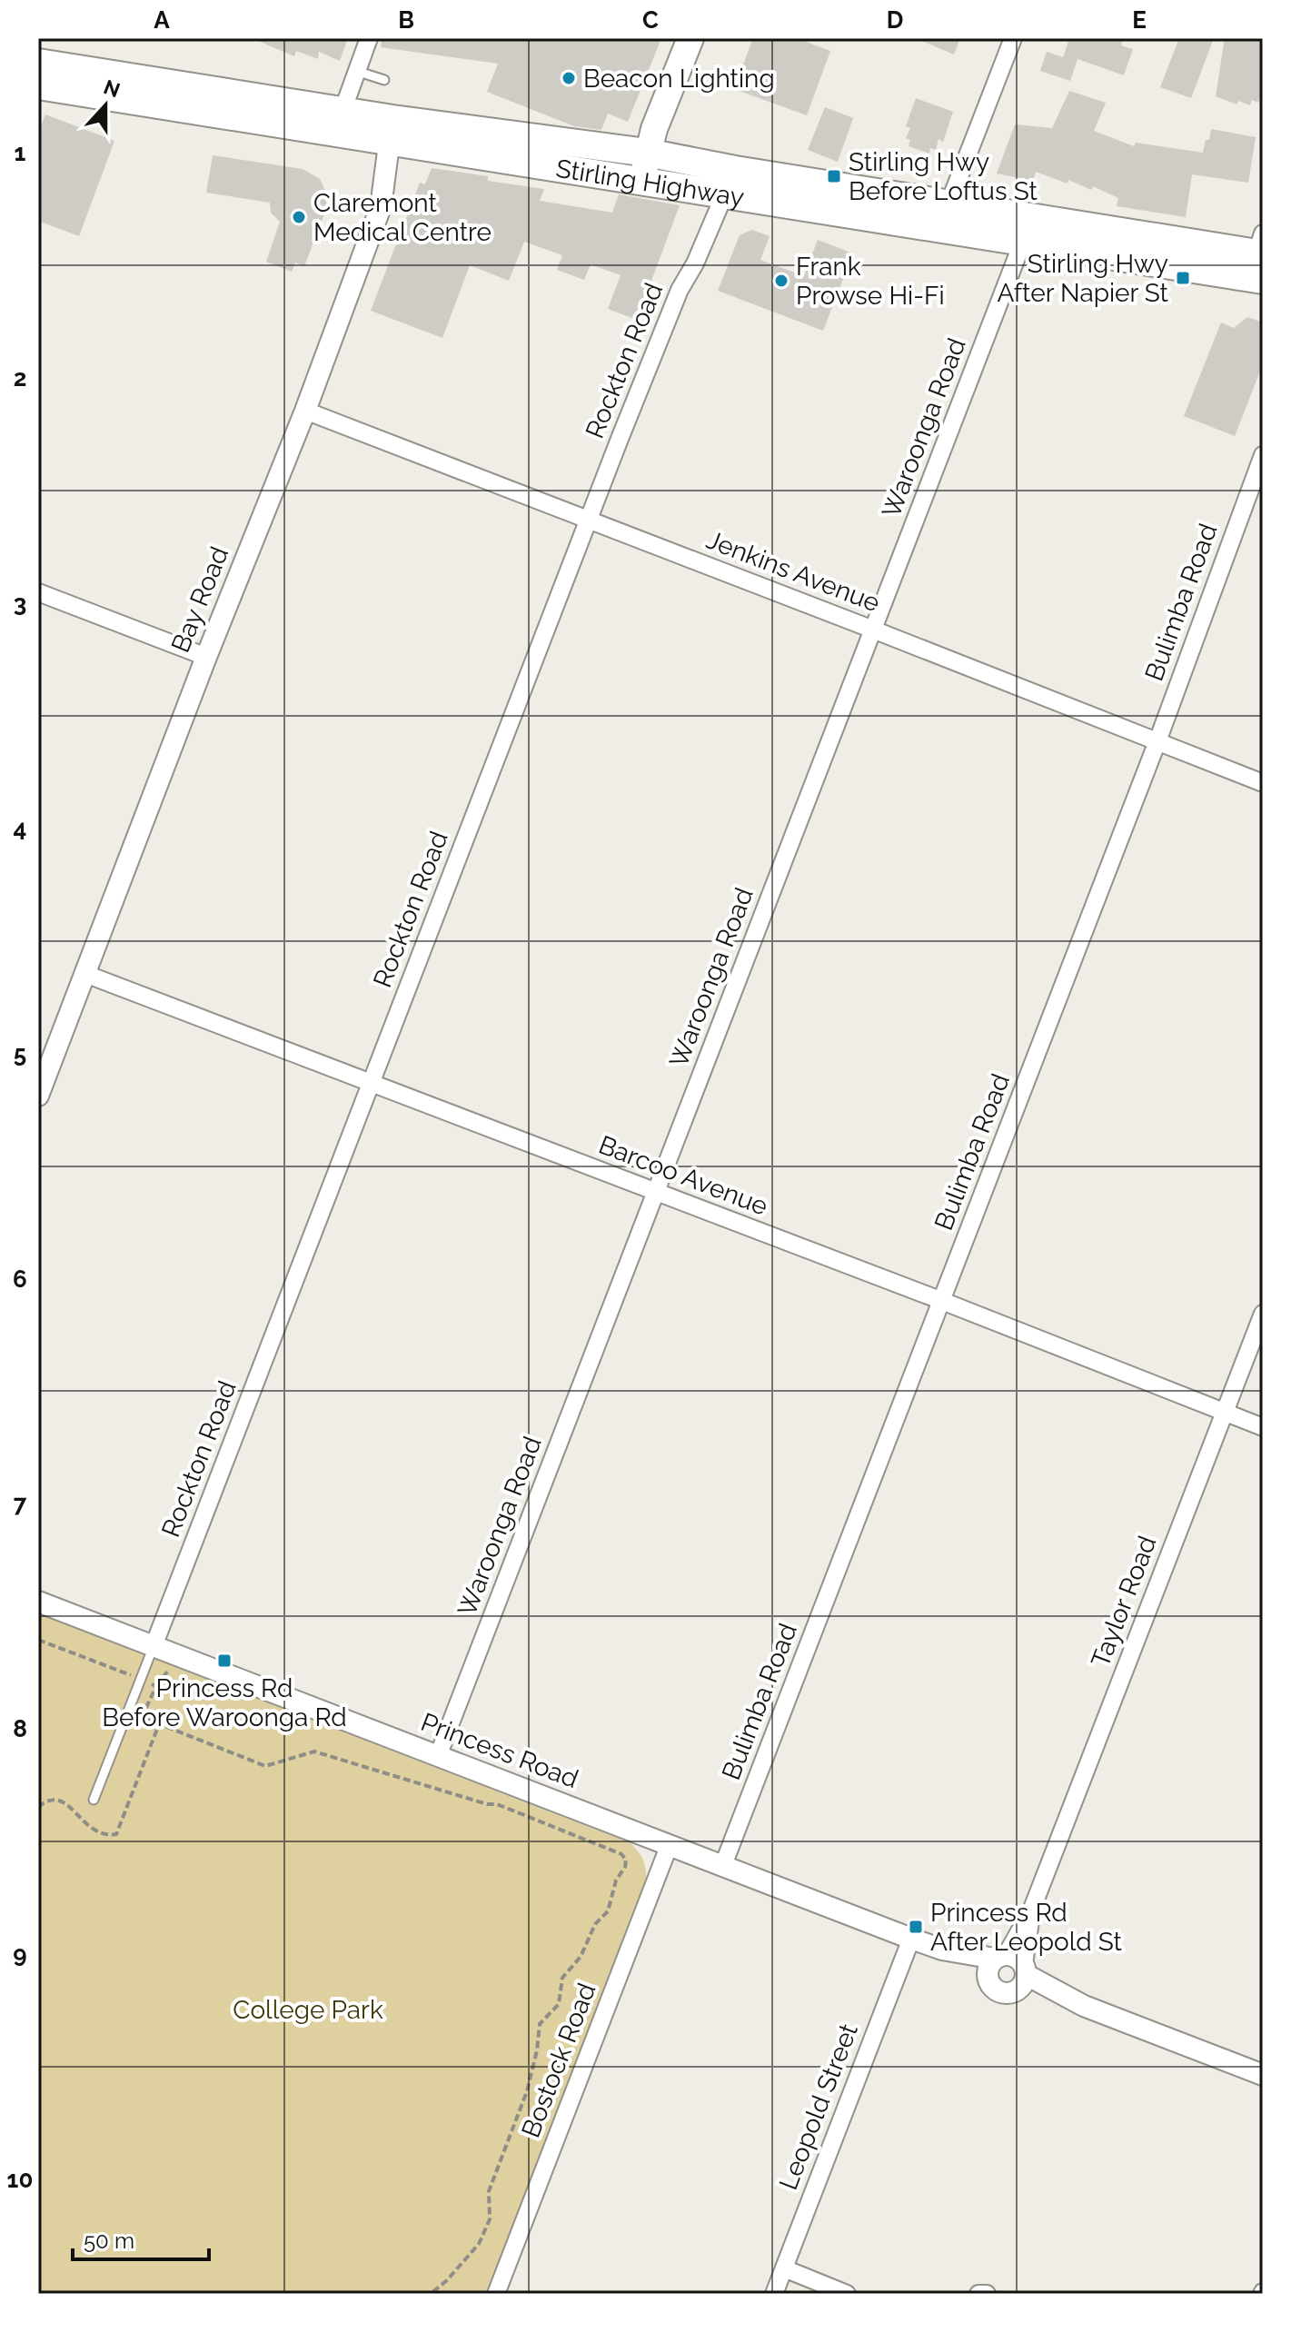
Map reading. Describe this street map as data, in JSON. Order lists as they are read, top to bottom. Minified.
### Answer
{"streets":{"highway":["Stirling Highway"],"street":["Rockton Road","Waroonga Road","Jenkins Avenue","Bay Road","Bulimba Road","Barcoo Avenue","Taylor Road","Princess Road","Bostock Road","Leopold Street"]},"crossings":[["Stirling Highway","Rockton Road"],["Stirling Highway","Waroonga Road"],["Stirling Highway","Bay Road"],["Rockton Road","Jenkins Avenue"],["Rockton Road","Barcoo Avenue"],["Rockton Road","Princess Road"],["Waroonga Road","Jenkins Avenue"],["Waroonga Road","Barcoo Avenue"],["Waroonga Road","Princess Road"],["Jenkins Avenue","Bay Road"],["Jenkins Avenue","Bulimba Road"],["Bay Road","Barcoo Avenue"],["Bulimba Road","Barcoo Avenue"],["Bulimba Road","Princess Road"],["Barcoo Avenue","Taylor Road"],["Taylor Road","Princess Road"],["Princess Road","Bostock Road"],["Princess Road","Leopold Street"]],"parks":["College Park"],"places":{"other":["Beacon Lighting","Claremont Medical Centre","Frank Prowse Hi-Fi"],"transit":["Stirling Hwy Before Loftus St","Stirling Hwy After Napier St","Princess Rd Before Waroonga Rd","Princess Rd After Leopold St"]},"scale_bar":"50 m","north":"top","grid":{"columns":["A","B","C","D","E"],"rows":["1","2","3","4","5","6","7","8","9","10"]}}
